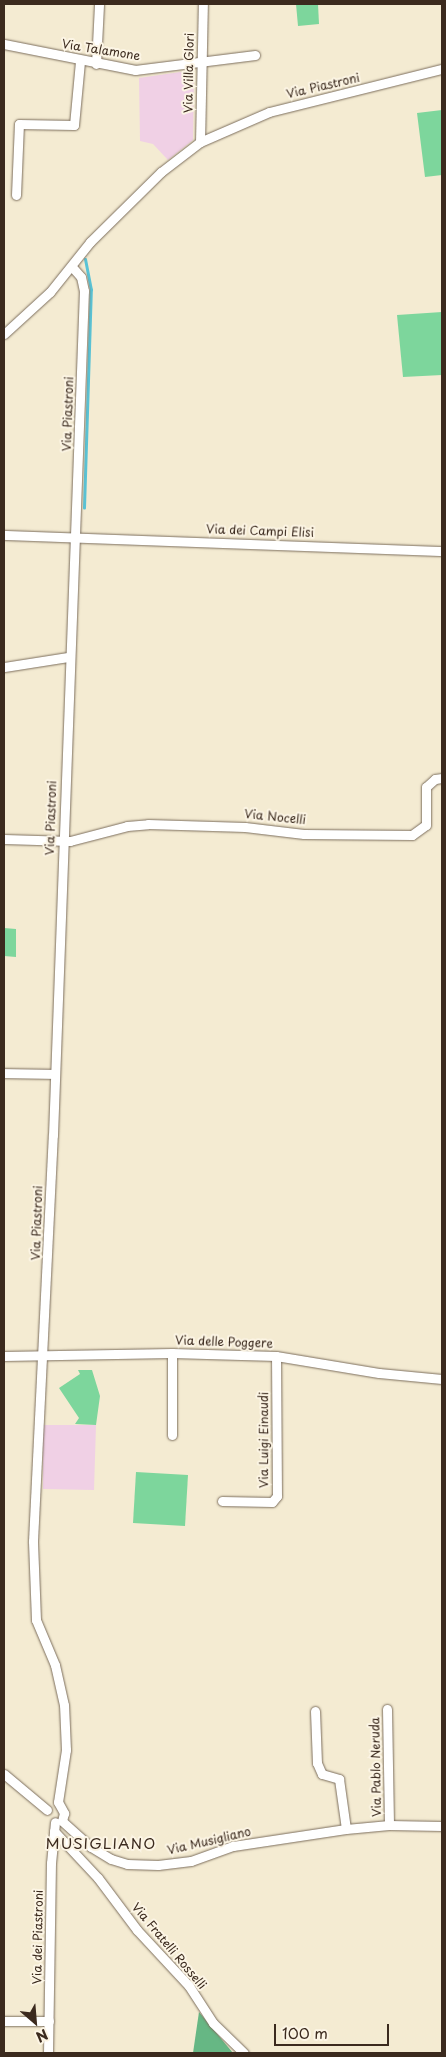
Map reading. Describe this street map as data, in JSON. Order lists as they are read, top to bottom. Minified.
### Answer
{"streets":{"street":["Via Talamone","Via Villa Glori","Via Piastroni","Via dei Campi Elisi","Via Nocelli","Via delle Poggere","Via Luigi Einaudi","Via Pablo Neruda","Via Musigliano","Via dei Piastroni","Via Fratelli Rosselli"]},"crossings":[["Via Talamone","Via Villa Glori"],["Via Villa Glori","Via Piastroni"],["Via Piastroni","Via dei Campi Elisi"],["Via Piastroni","Via Nocelli"],["Via Piastroni","Via delle Poggere"],["Via Piastroni","Via dei Piastroni"],["Via delle Poggere","Via Luigi Einaudi"],["Via Pablo Neruda","Via Musigliano"],["Via Musigliano","Via dei Piastroni"],["Via Musigliano","Via Fratelli Rosselli"],["Via dei Piastroni","Via Fratelli Rosselli"]],"districts":["MUSIGLIANO"],"scale_bar":"100 m","north":"bottom right"}
